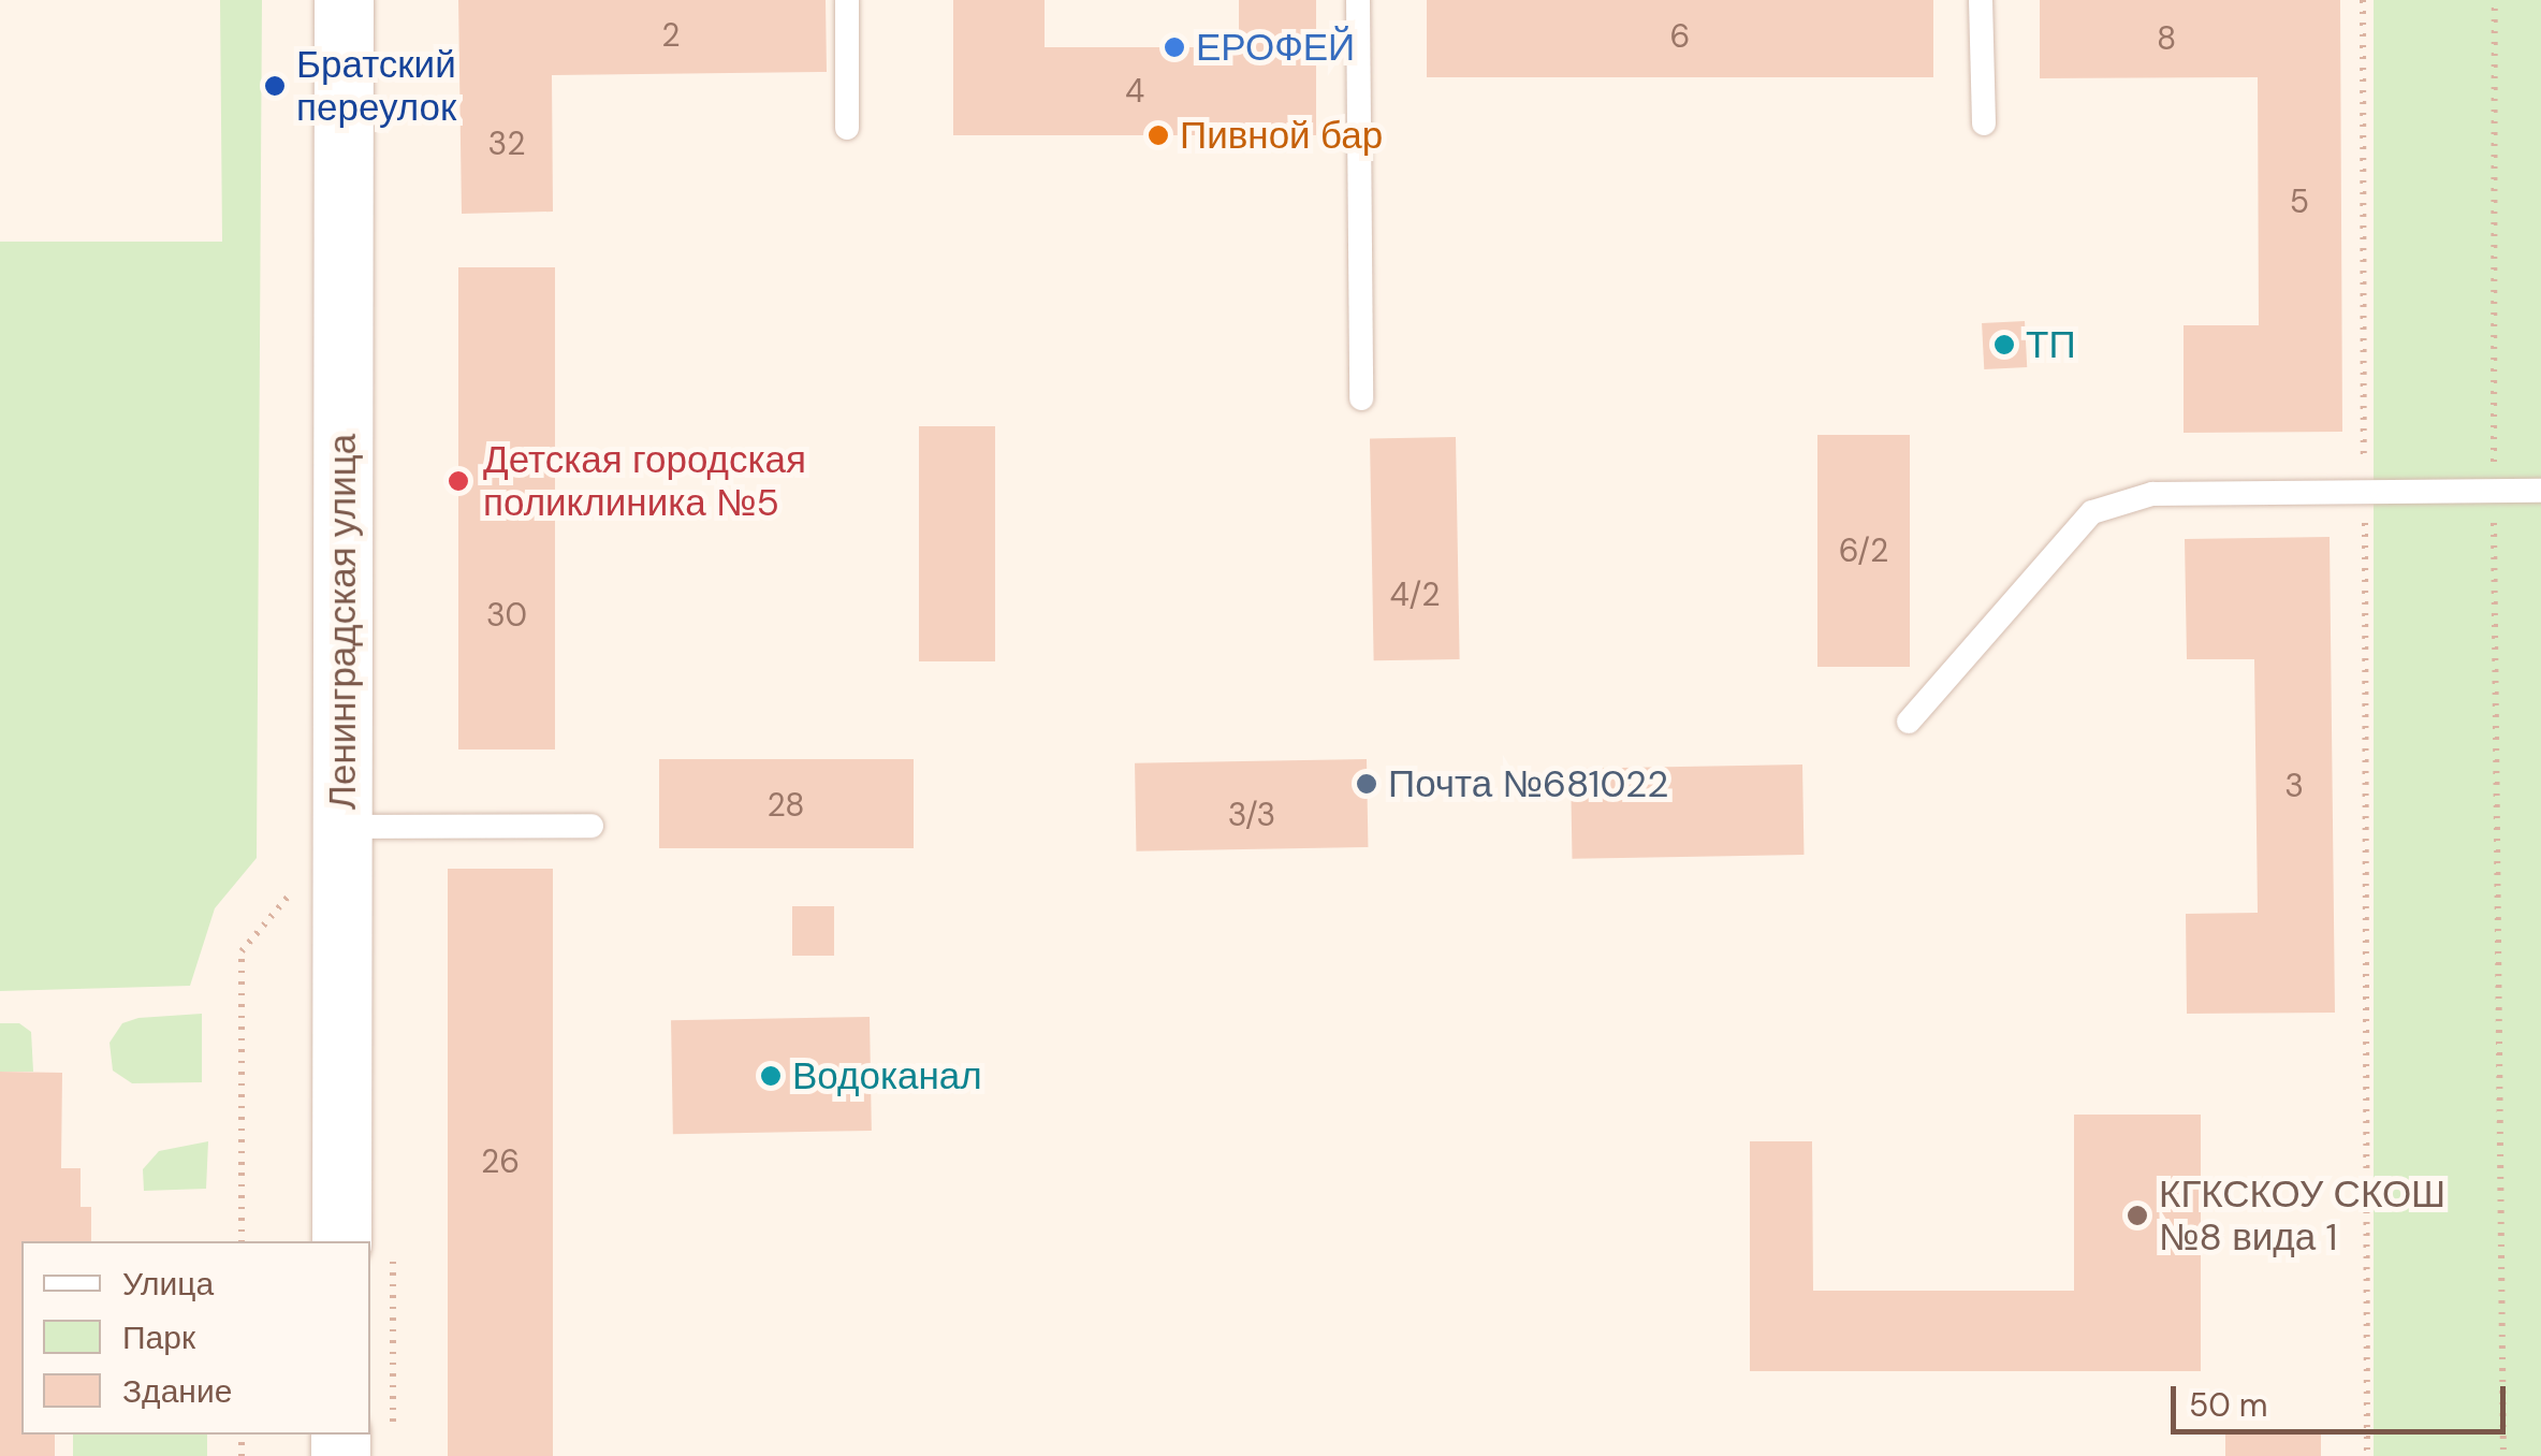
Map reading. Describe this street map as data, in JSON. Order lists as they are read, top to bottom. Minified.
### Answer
{"streets":{"main road":["Ленинградская улица"]},"places":["ЕРОФЕЙ","Братский переулок","Пивной бар","ТП","Детская городская поликлиника №5","Почта №681022","Водоканал","КГКСКОУ СКОШ №8 вида 1"],"house_numbers":["2","6","8","4","32","5","6/2","4/2","30","3","28","3/3","26"],"legend":["Улица","Парк","Здание"],"scale_bar":"50 m"}
